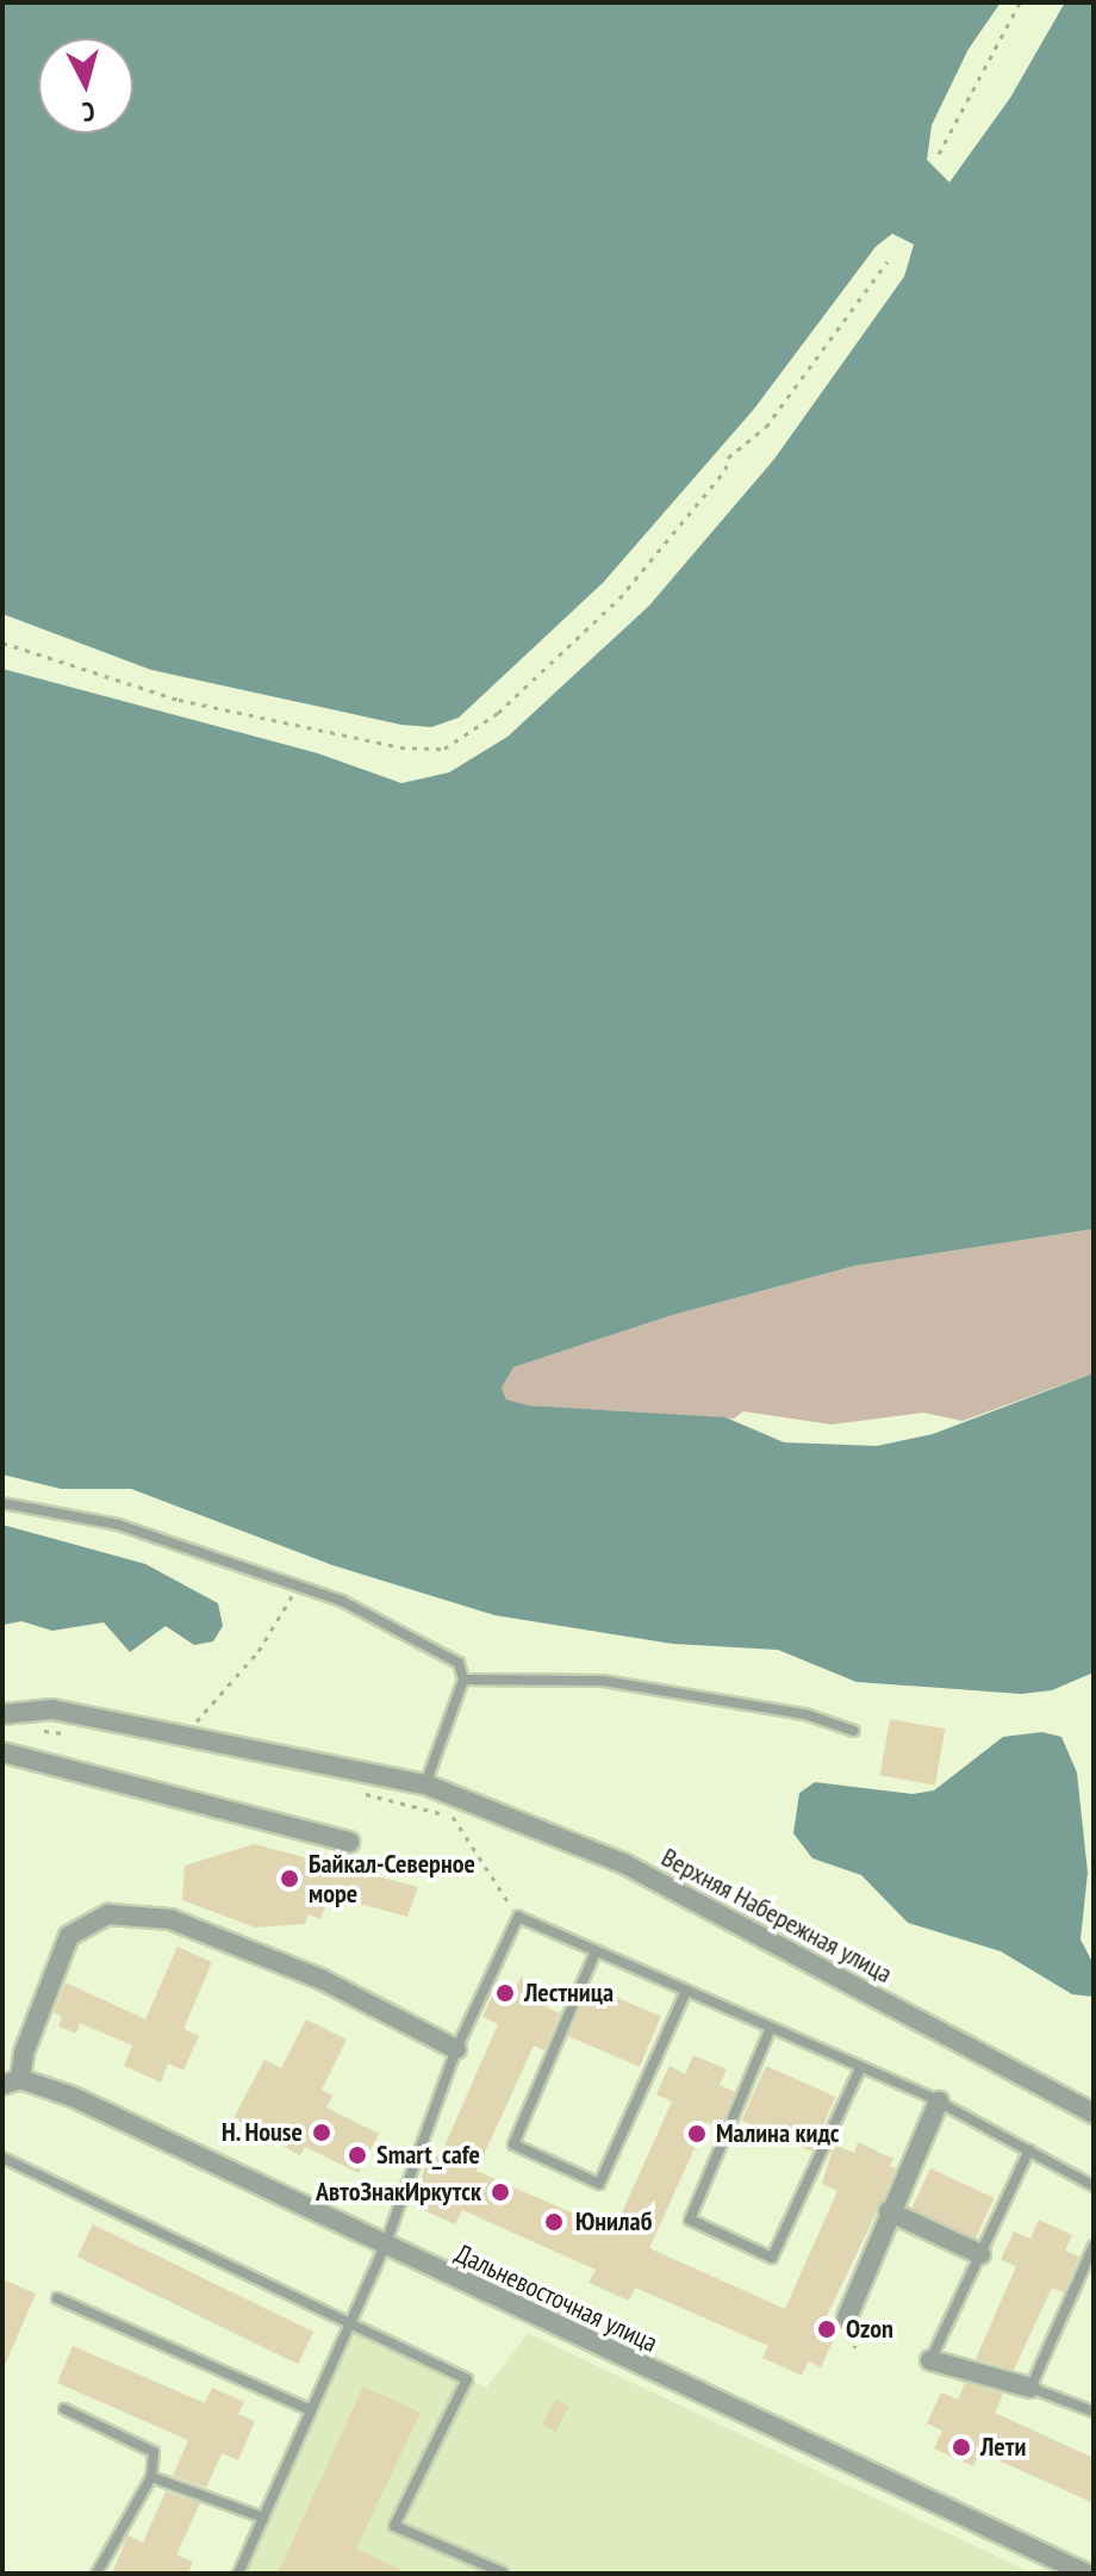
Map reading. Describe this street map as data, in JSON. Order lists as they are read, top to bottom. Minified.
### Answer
{"streets":{"street":["Верхняя Набережная улица","Дальневосточная улица"]},"places":["Байкал-Северное море","Лестница","H. House","Малина кидс","Smart_cafe","АвтоЗнакИркутск","Юнилаб","Ozon","Лети"],"north":"bottom"}
